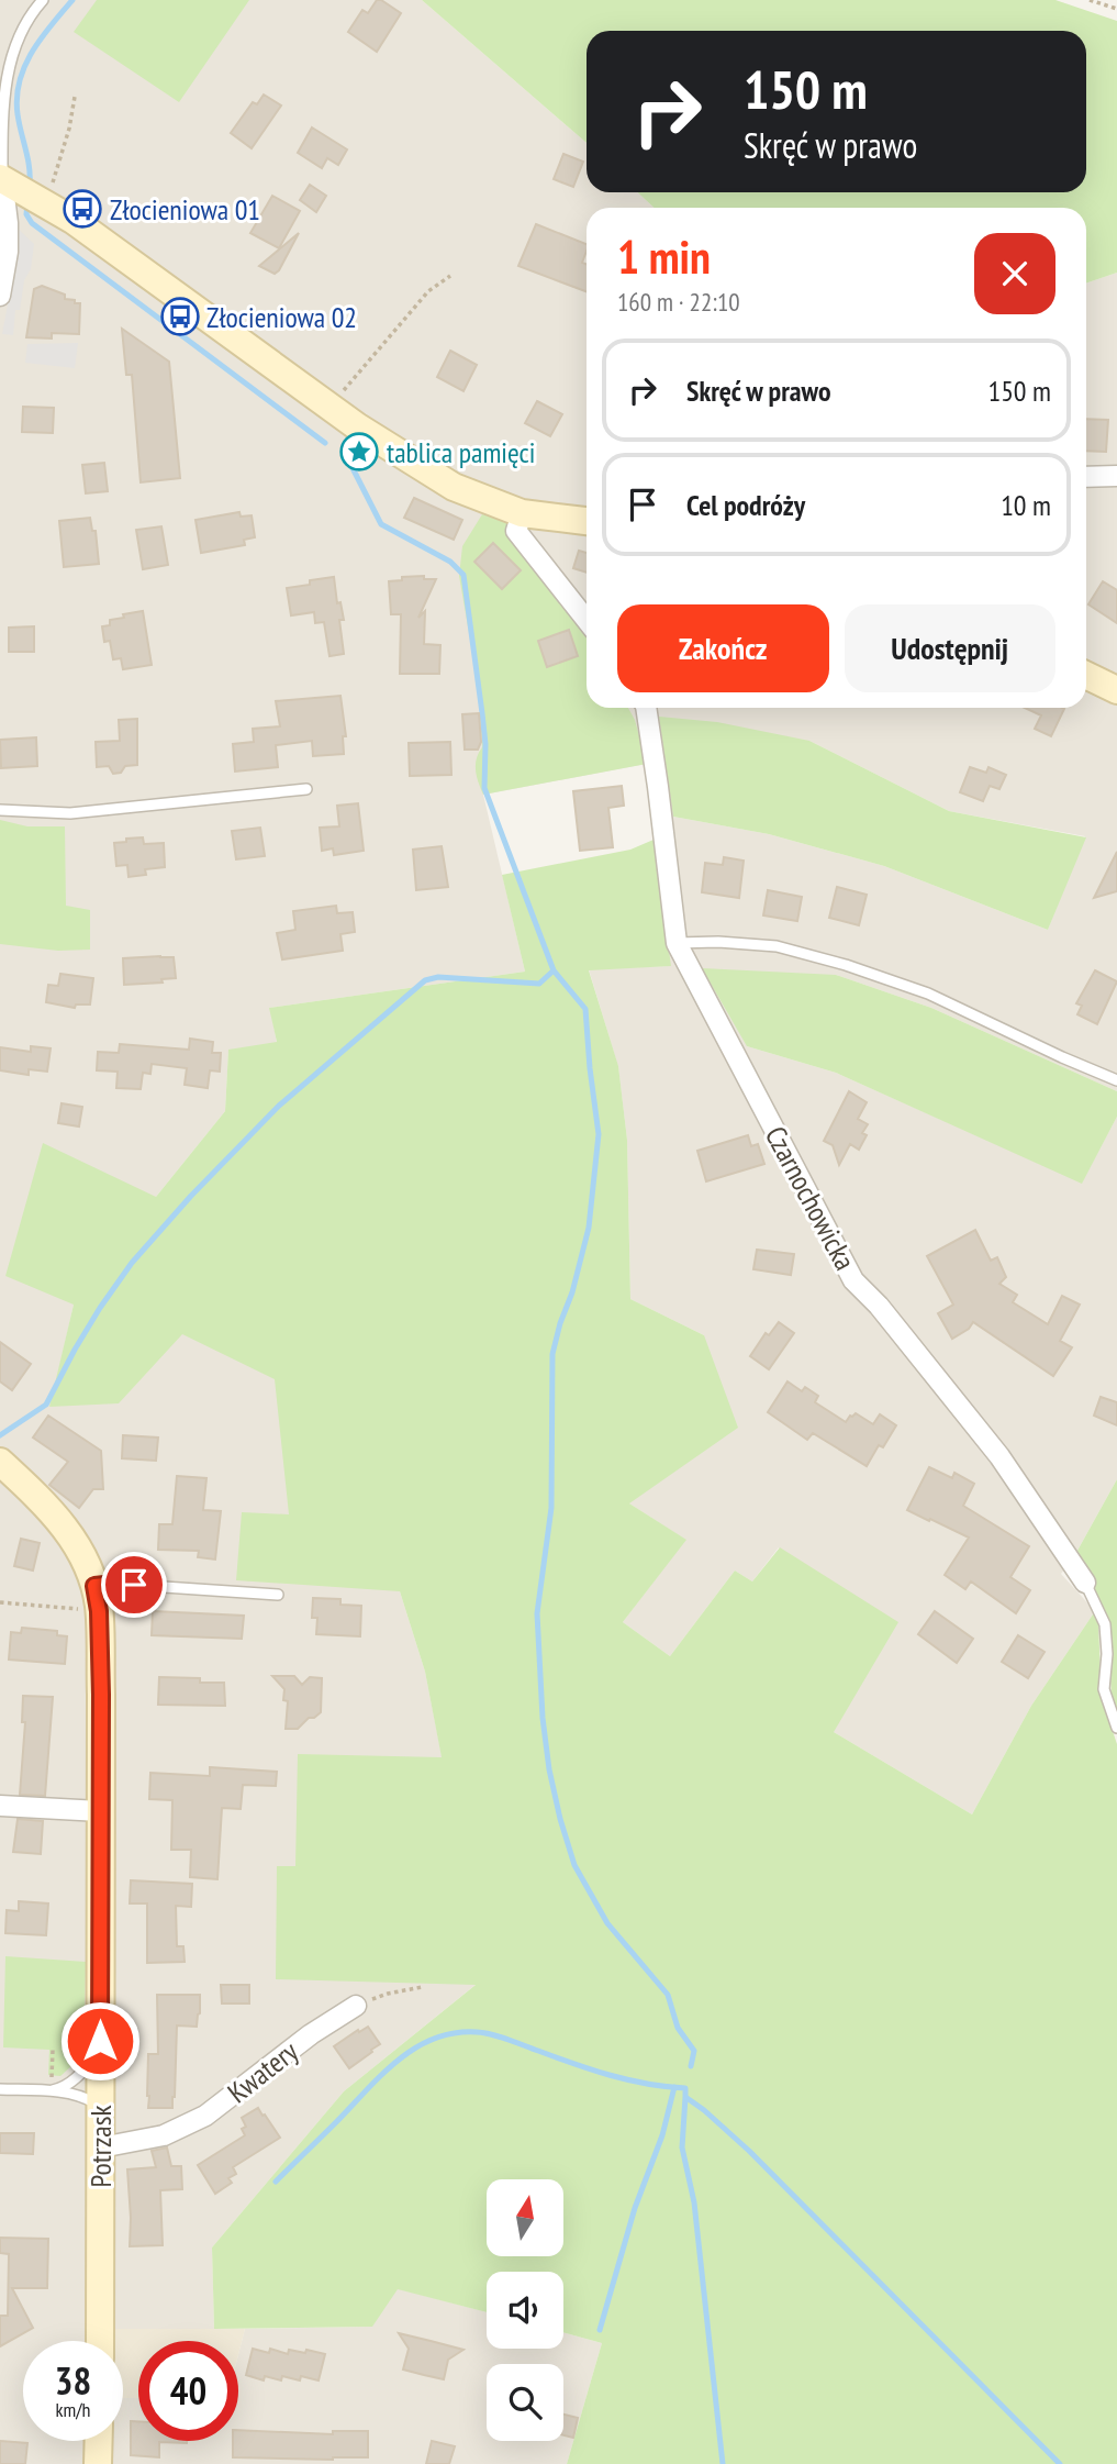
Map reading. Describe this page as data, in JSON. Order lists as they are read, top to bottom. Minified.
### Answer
{"streets":{"street":["Czarnochowicka","Kwatery","Potrzask"]},"crossings":[["Kwatery","Potrzask"]],"places":{"bus stop":["Złocieniowa 01","Złocieniowa 02"],"place":["tablica pamięci"]},"north":"top","page":{"turn":["150 m","Skręć w prawo"],"heading":["1 min","160 m · 22:10"],"list":[{"name":"Skręć w prawo","value":"150 m"},{"name":"Cel podróży","value":"10 m"}],"buttons":["Zakończ","Udostępnij"],"speed":"38 km/h","limit":"40"}}
